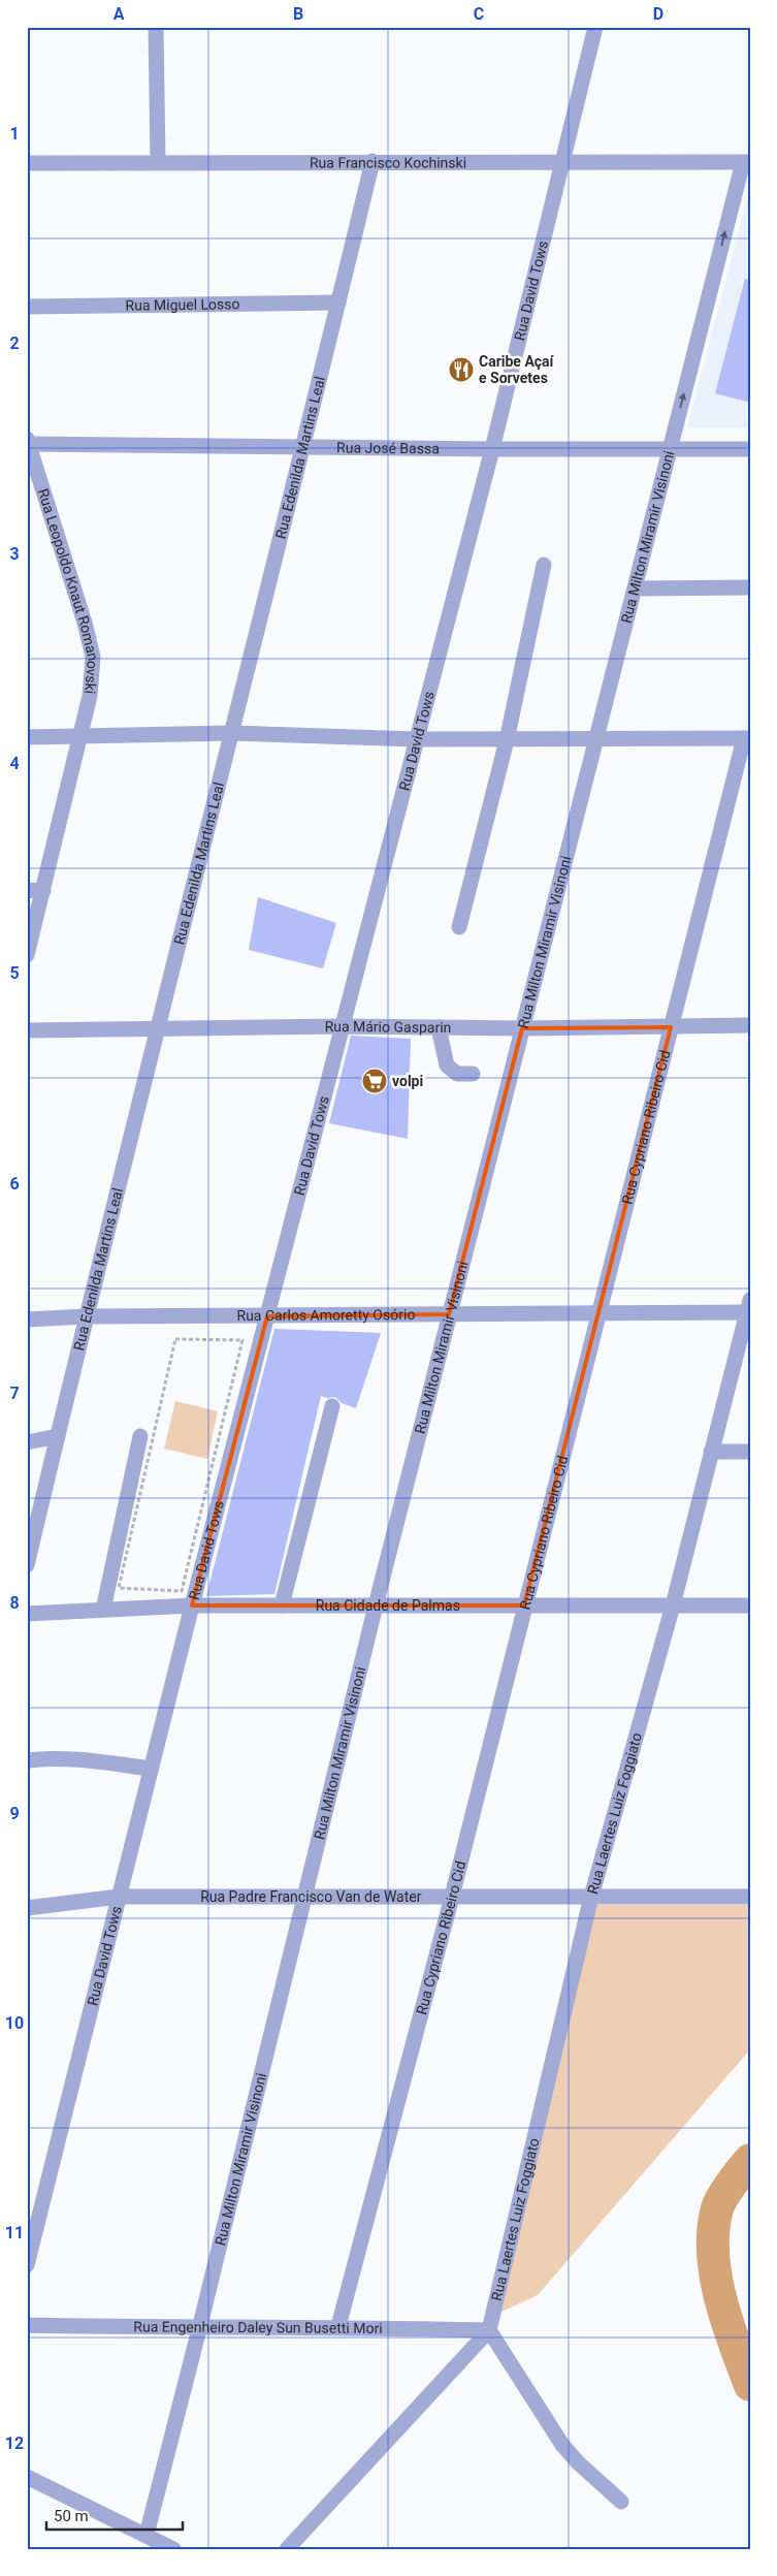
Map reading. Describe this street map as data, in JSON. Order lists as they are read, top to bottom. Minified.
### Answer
{"streets":{"street":["Rua Francisco Kochinski","Rua David Tows","Rua Miguel Losso","Rua José Bassa","Rua Edenilda Martins Leal","Rua Milton Miramir Visinoni","Rua Leopoldo Knaut Romanovski","Rua Mário Gasparin","Rua Cypriano Ribeiro Cid","Rua Carlos Amoretty Osório","Rua Cidade de Palmas","Rua Laertes Luiz Foggiato","Rua Padre Francisco Van de Water","Rua Engenheiro Daley Sun Busetti Mori"]},"crossings":[["Rua Francisco Kochinski","Rua David Tows"],["Rua Francisco Kochinski","Rua Edenilda Martins Leal"],["Rua Francisco Kochinski","Rua Milton Miramir Visinoni"],["Rua David Tows","Rua José Bassa"],["Rua David Tows","Rua Mário Gasparin"],["Rua David Tows","Rua Carlos Amoretty Osório"],["Rua David Tows","Rua Cidade de Palmas"],["Rua David Tows","Rua Padre Francisco Van de Water"],["Rua Miguel Losso","Rua Edenilda Martins Leal"],["Rua José Bassa","Rua Edenilda Martins Leal"],["Rua José Bassa","Rua Milton Miramir Visinoni"],["Rua José Bassa","Rua Leopoldo Knaut Romanovski"],["Rua Edenilda Martins Leal","Rua Mário Gasparin"],["Rua Edenilda Martins Leal","Rua Carlos Amoretty Osório"],["Rua Milton Miramir Visinoni","Rua Mário Gasparin"],["Rua Milton Miramir Visinoni","Rua Carlos Amoretty Osório"],["Rua Milton Miramir Visinoni","Rua Cidade de Palmas"],["Rua Milton Miramir Visinoni","Rua Padre Francisco Van de Water"],["Rua Milton Miramir Visinoni","Rua Engenheiro Daley Sun Busetti Mori"],["Rua Mário Gasparin","Rua Cypriano Ribeiro Cid"],["Rua Cypriano Ribeiro Cid","Rua Carlos Amoretty Osório"],["Rua Cypriano Ribeiro Cid","Rua Cidade de Palmas"],["Rua Cypriano Ribeiro Cid","Rua Padre Francisco Van de Water"],["Rua Cypriano Ribeiro Cid","Rua Engenheiro Daley Sun Busetti Mori"],["Rua Carlos Amoretty Osório","Rua Laertes Luiz Foggiato"],["Rua Cidade de Palmas","Rua Laertes Luiz Foggiato"],["Rua Laertes Luiz Foggiato","Rua Padre Francisco Van de Water"],["Rua Laertes Luiz Foggiato","Rua Engenheiro Daley Sun Busetti Mori"]],"places":{"restaurant":["Caribe Açaí e Sorvetes"],"supermarket":["volpi"]},"scale_bar":"50 m","grid":{"columns":["A","B","C","D"],"rows":["1","2","3","4","5","6","7","8","9","10","11","12"]}}
